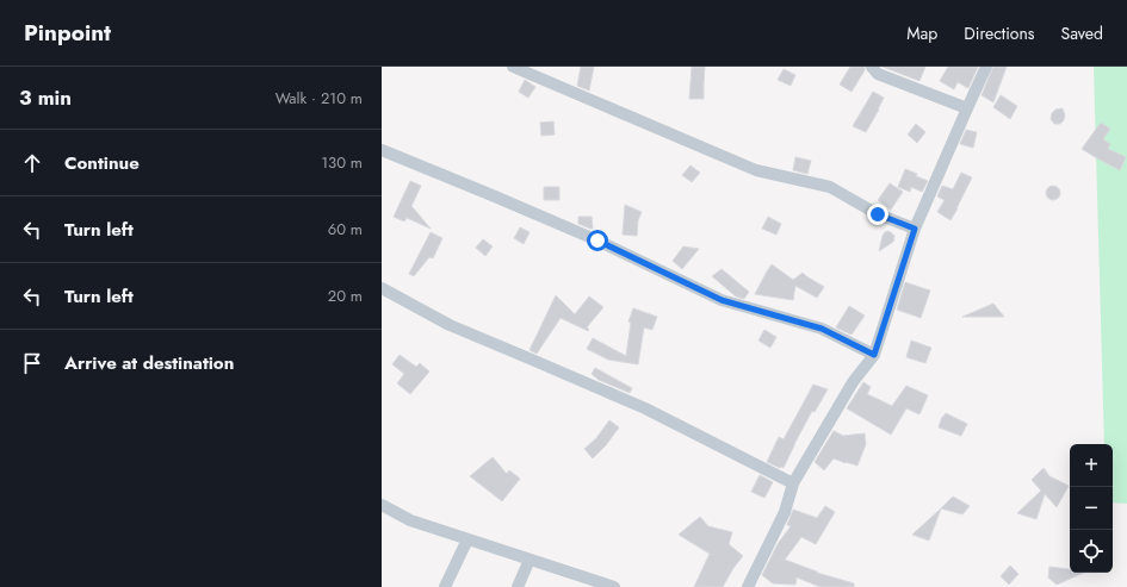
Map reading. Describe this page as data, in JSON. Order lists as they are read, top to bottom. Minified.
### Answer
{"page":{"header":"Pinpoint","nav":["Map","Directions","Saved"],"heading":["3 min","Walk · 210 m"],"list":[["Continue","130 m"],["Turn left","60 m"],["Turn left","20 m"],"Arrive at destination"],"map_buttons":["+","−"]}}
